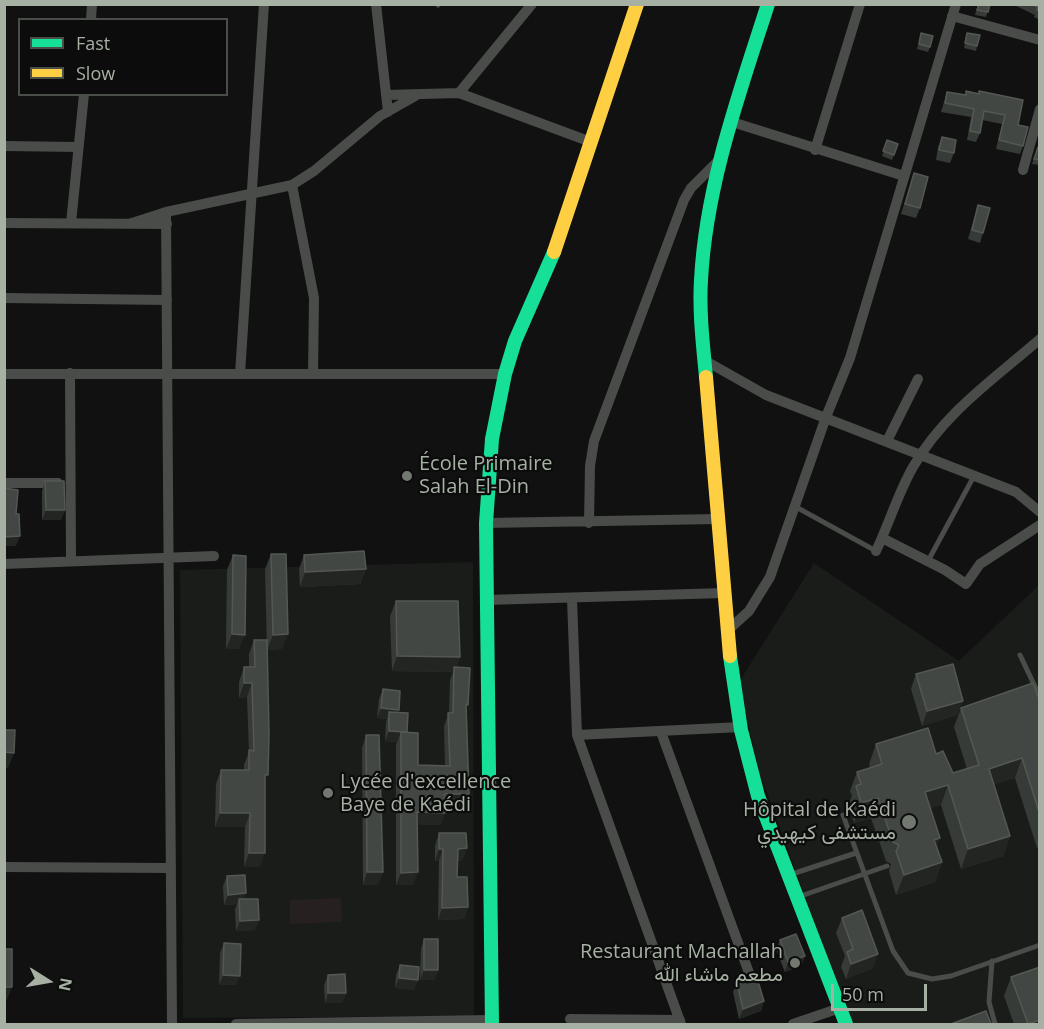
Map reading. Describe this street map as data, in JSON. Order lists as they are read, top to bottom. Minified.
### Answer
{"places":["École Primaire Salah El-Din","Lycée d'excellence Baye de Kaédi","Hôpital de Kaédi مستشفى كيهيدي","Restaurant Machallah مطعم ماشاء الله"],"legend":["Fast","Slow"],"scale_bar":"50 m","north":"right"}
